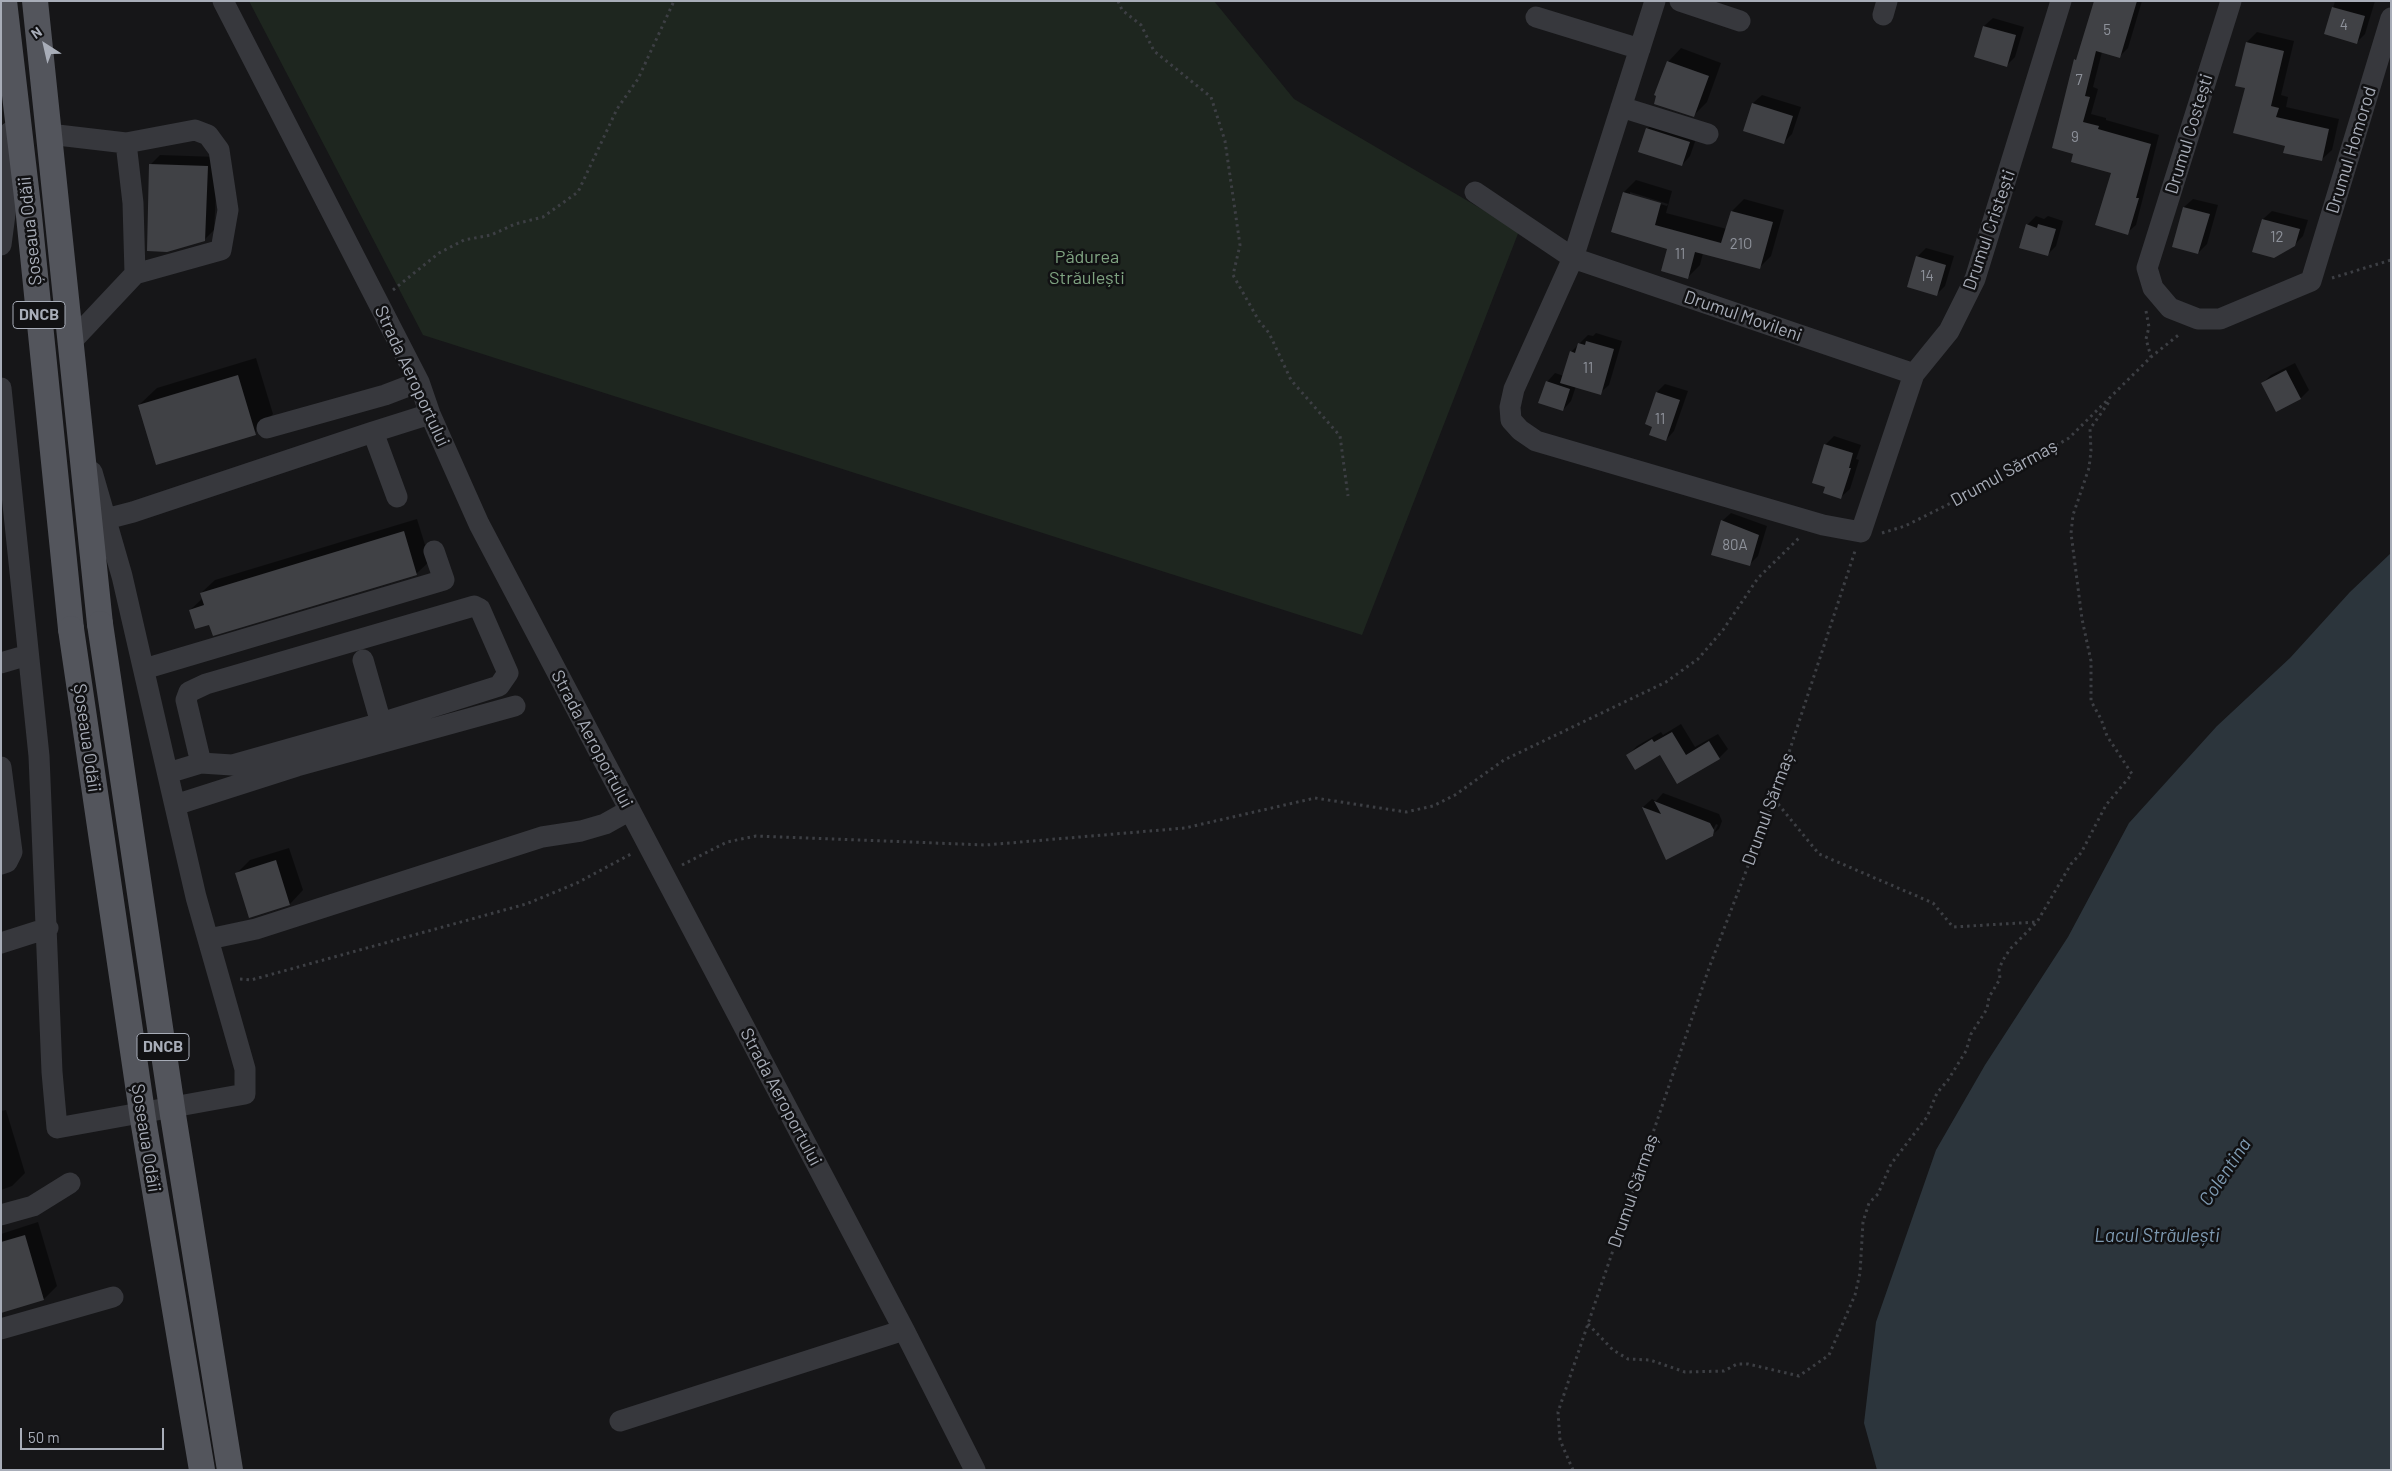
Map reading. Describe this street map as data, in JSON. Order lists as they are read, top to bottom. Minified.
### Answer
{"streets":{"main road":["Șoseaua Odăii","DNCB"],"street":["Drumul Costești","Drumul Homorod","Drumul Cristești","Drumul Movileni","Strada Aeroportului"],"path":["Drumul Sărmaș"]},"crossings":[["Drumul Cristești","Drumul Movileni"],["Drumul Cristești","Drumul Sărmaș"]],"water":["Colentina","Lacul Străulești"],"parks":["Pădurea Străulești"],"house_numbers":["4","5","7","9","12","21O","11","14","11","11","80A"],"scale_bar":"50 m","north":"top left"}
